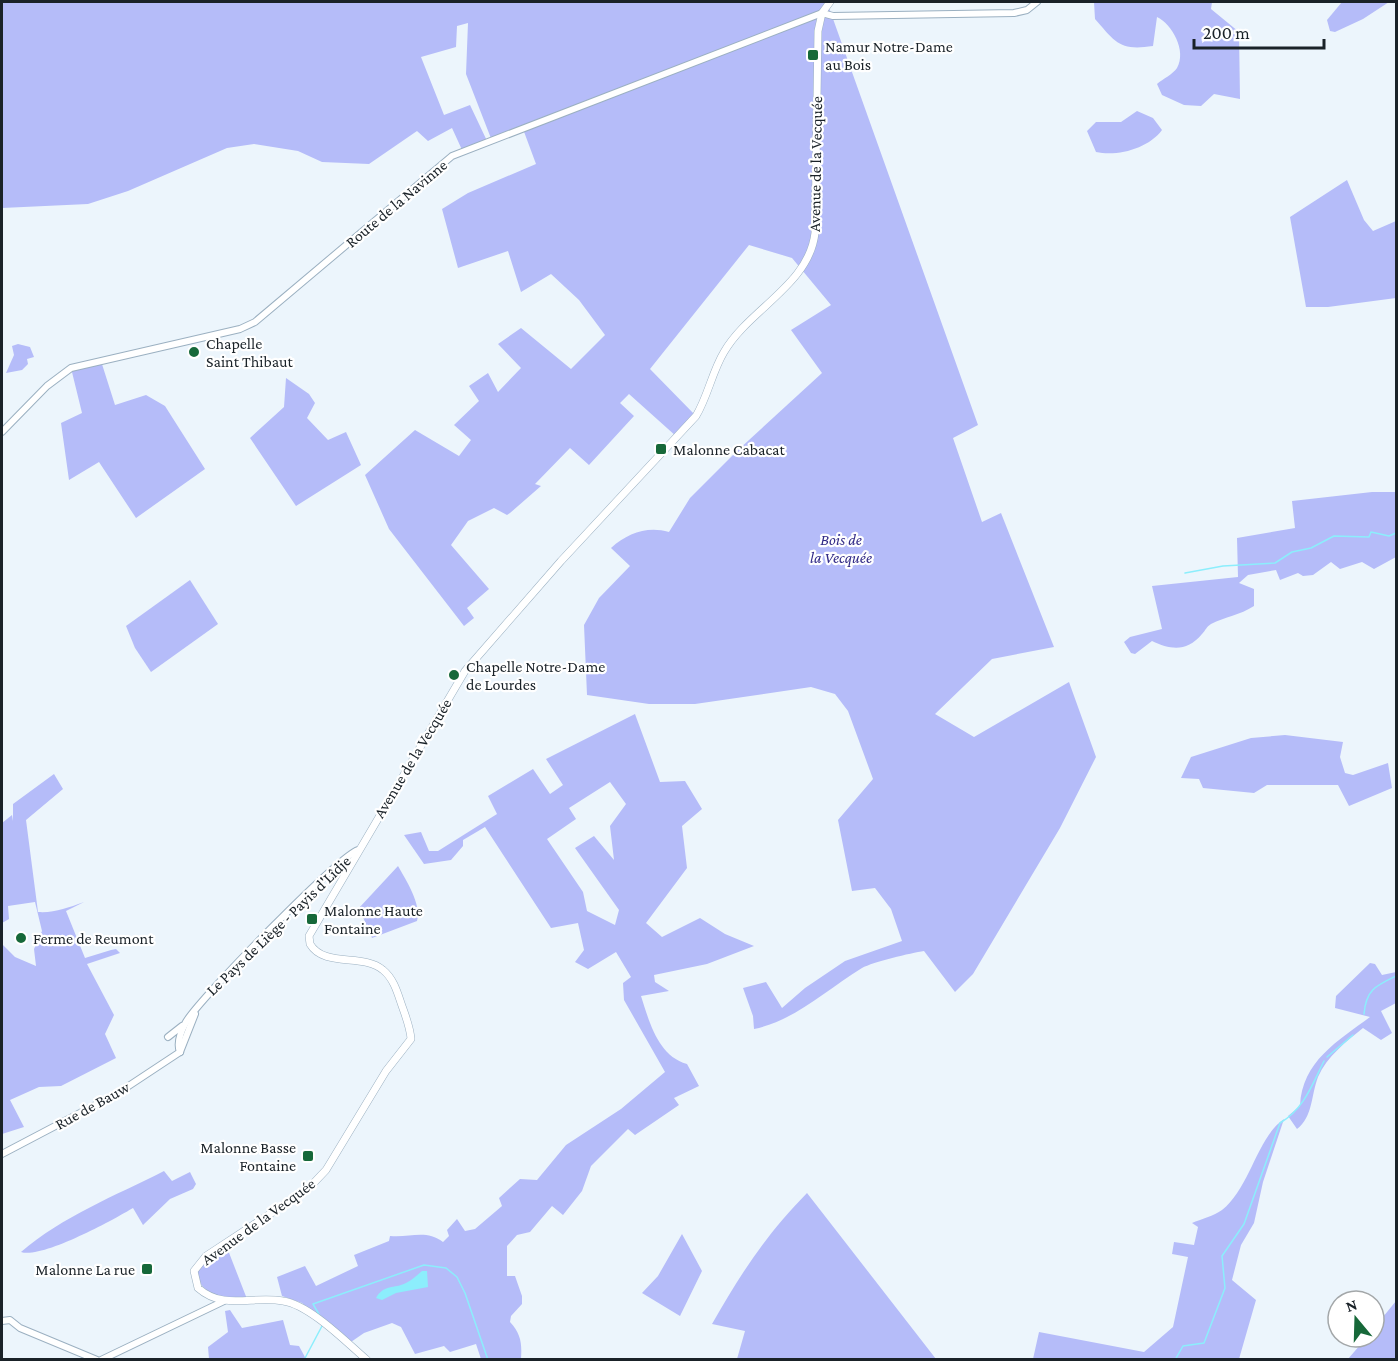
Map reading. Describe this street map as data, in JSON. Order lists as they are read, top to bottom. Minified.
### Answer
{"streets":{"main road":["Avenue de la Vecquée"],"street":["Route de la Navinne","Le Pays de Liège - Payis d'Lîdje","Rue de Bauw"]},"crossings":[["Avenue de la Vecquée","Route de la Navinne"],["Avenue de la Vecquée","Le Pays de Liège - Payis d'Lîdje"],["Le Pays de Liège - Payis d'Lîdje","Rue de Bauw"]],"parks":["Bois de la Vecquée"],"places":{"transit":["Namur Notre-Dame au Bois","Malonne Cabacat","Malonne Haute Fontaine","Malonne Basse Fontaine","Malonne La rue"],"other":["Chapelle Saint Thibaut","Chapelle Notre-Dame de Lourdes","Ferme de Reumont"]},"scale_bar":"200 m","north":"top"}
